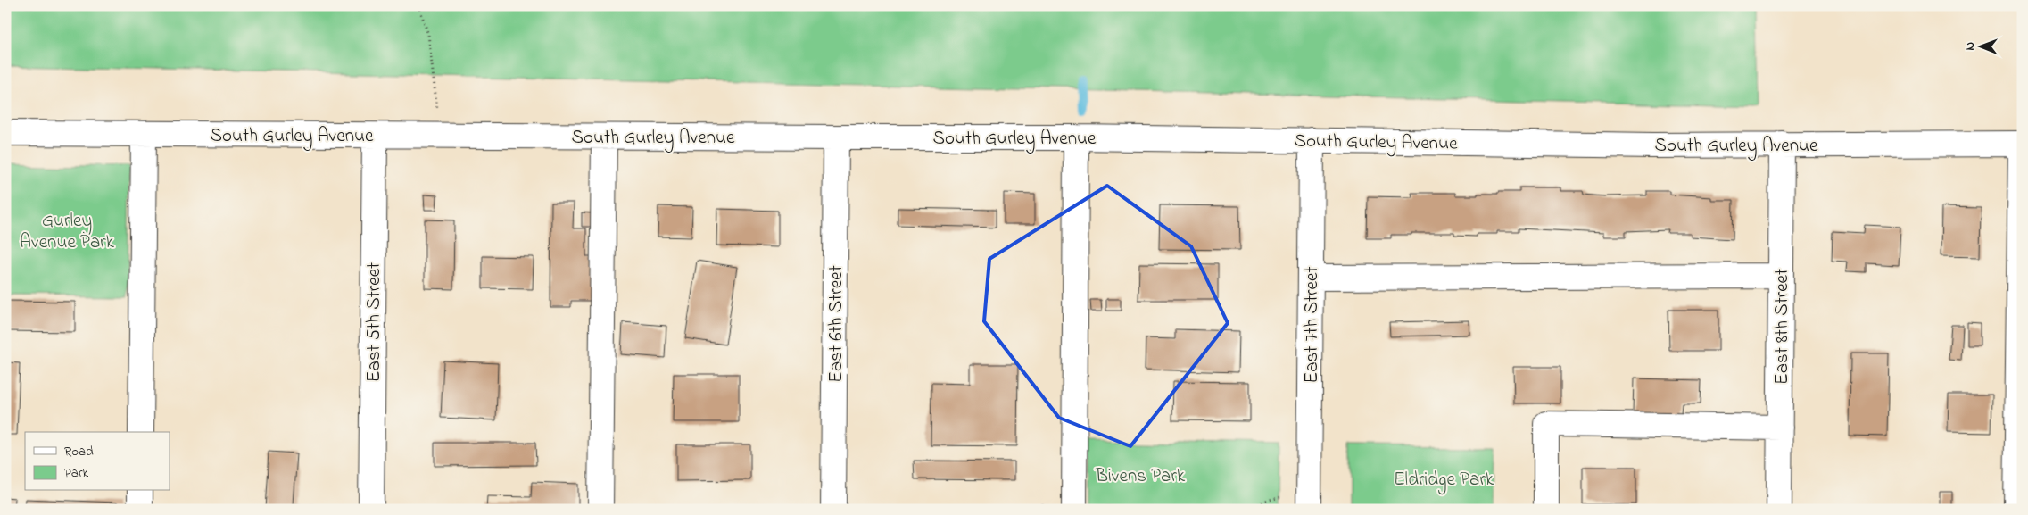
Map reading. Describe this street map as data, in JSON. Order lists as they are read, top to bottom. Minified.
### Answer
{"streets":{"street":["South Gurley Avenue","East 5th Street","East 6th Street","East 7th Street","East 8th Street"]},"crossings":[["South Gurley Avenue","East 5th Street"],["South Gurley Avenue","East 6th Street"],["South Gurley Avenue","East 7th Street"],["South Gurley Avenue","East 8th Street"]],"parks":["Gurley Avenue Park","Bivens Park","Eldridge Park"],"legend":["Road","Park"],"north":"left"}
